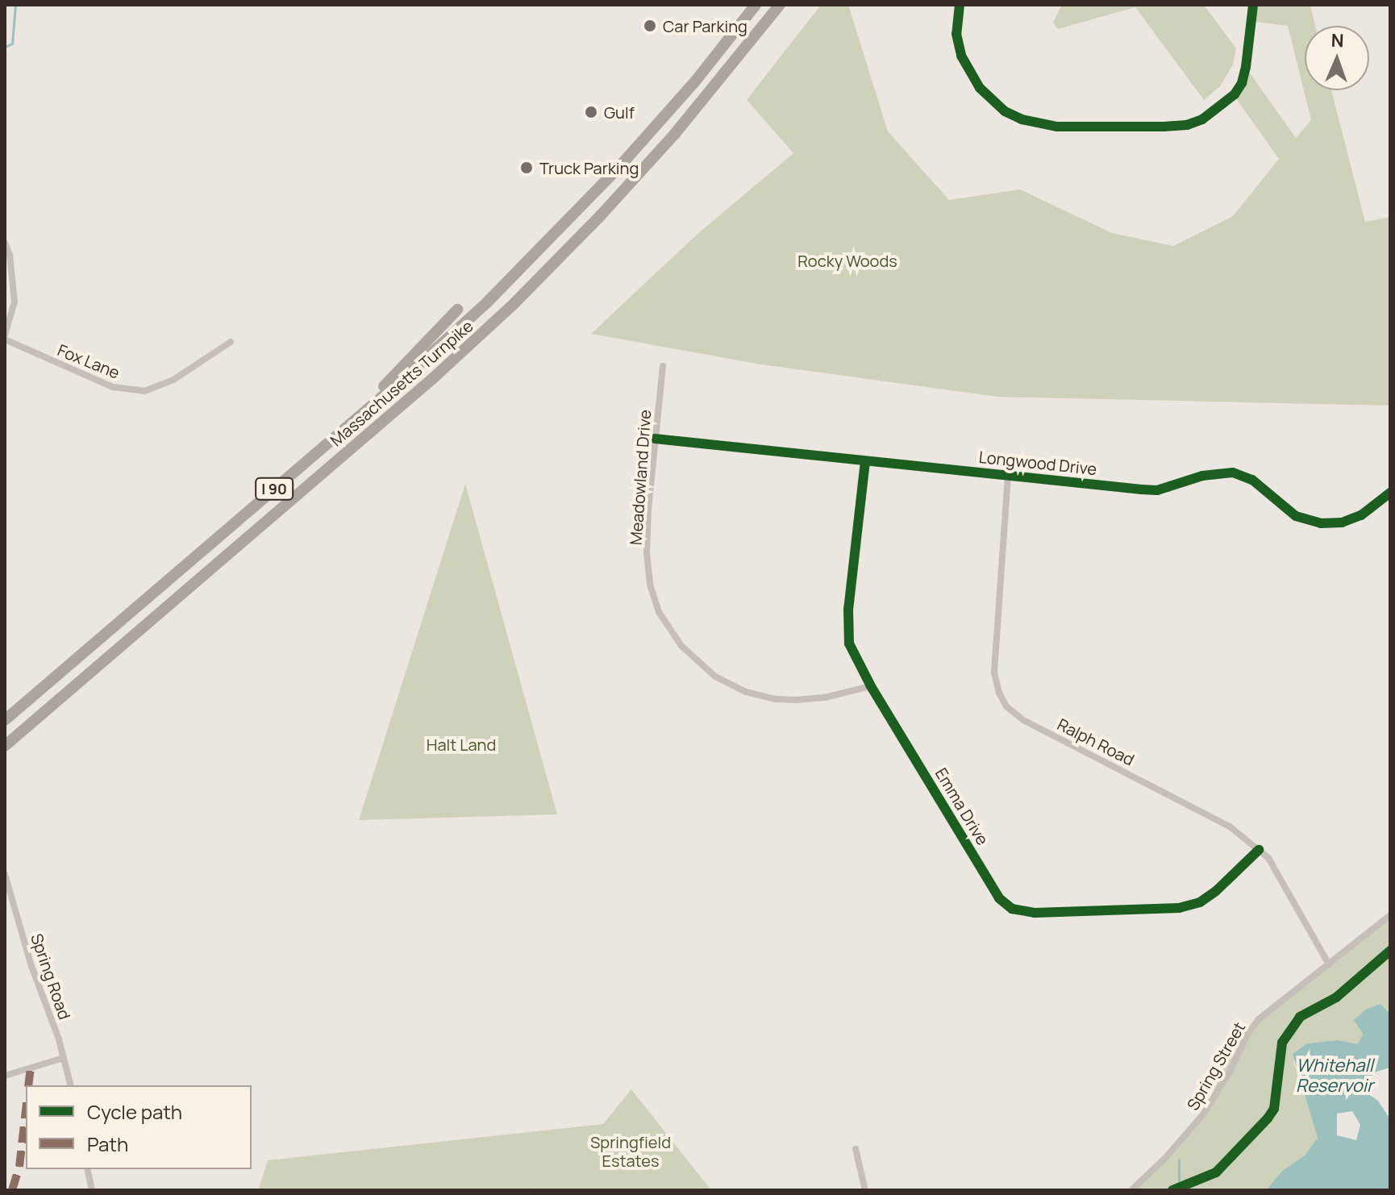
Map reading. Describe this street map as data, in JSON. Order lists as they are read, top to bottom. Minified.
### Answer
{"streets":{"highway":["Massachusetts Turnpike","I 90"],"street":["Fox Lane","Longwood Drive","Meadowland Drive","Ralph Road","Emma Drive","Spring Road","Spring Street"]},"crossings":[["Longwood Drive","Meadowland Drive"],["Longwood Drive","Ralph Road"],["Longwood Drive","Emma Drive"],["Meadowland Drive","Emma Drive"],["Ralph Road","Emma Drive"],["Ralph Road","Spring Street"]],"water":["Whitehall Reservoir"],"parks":["Rocky Woods","Halt Land","Springfield Estates"],"places":["Car Parking","Gulf","Truck Parking"],"legend":["Cycle path","Path"],"north":"top"}
